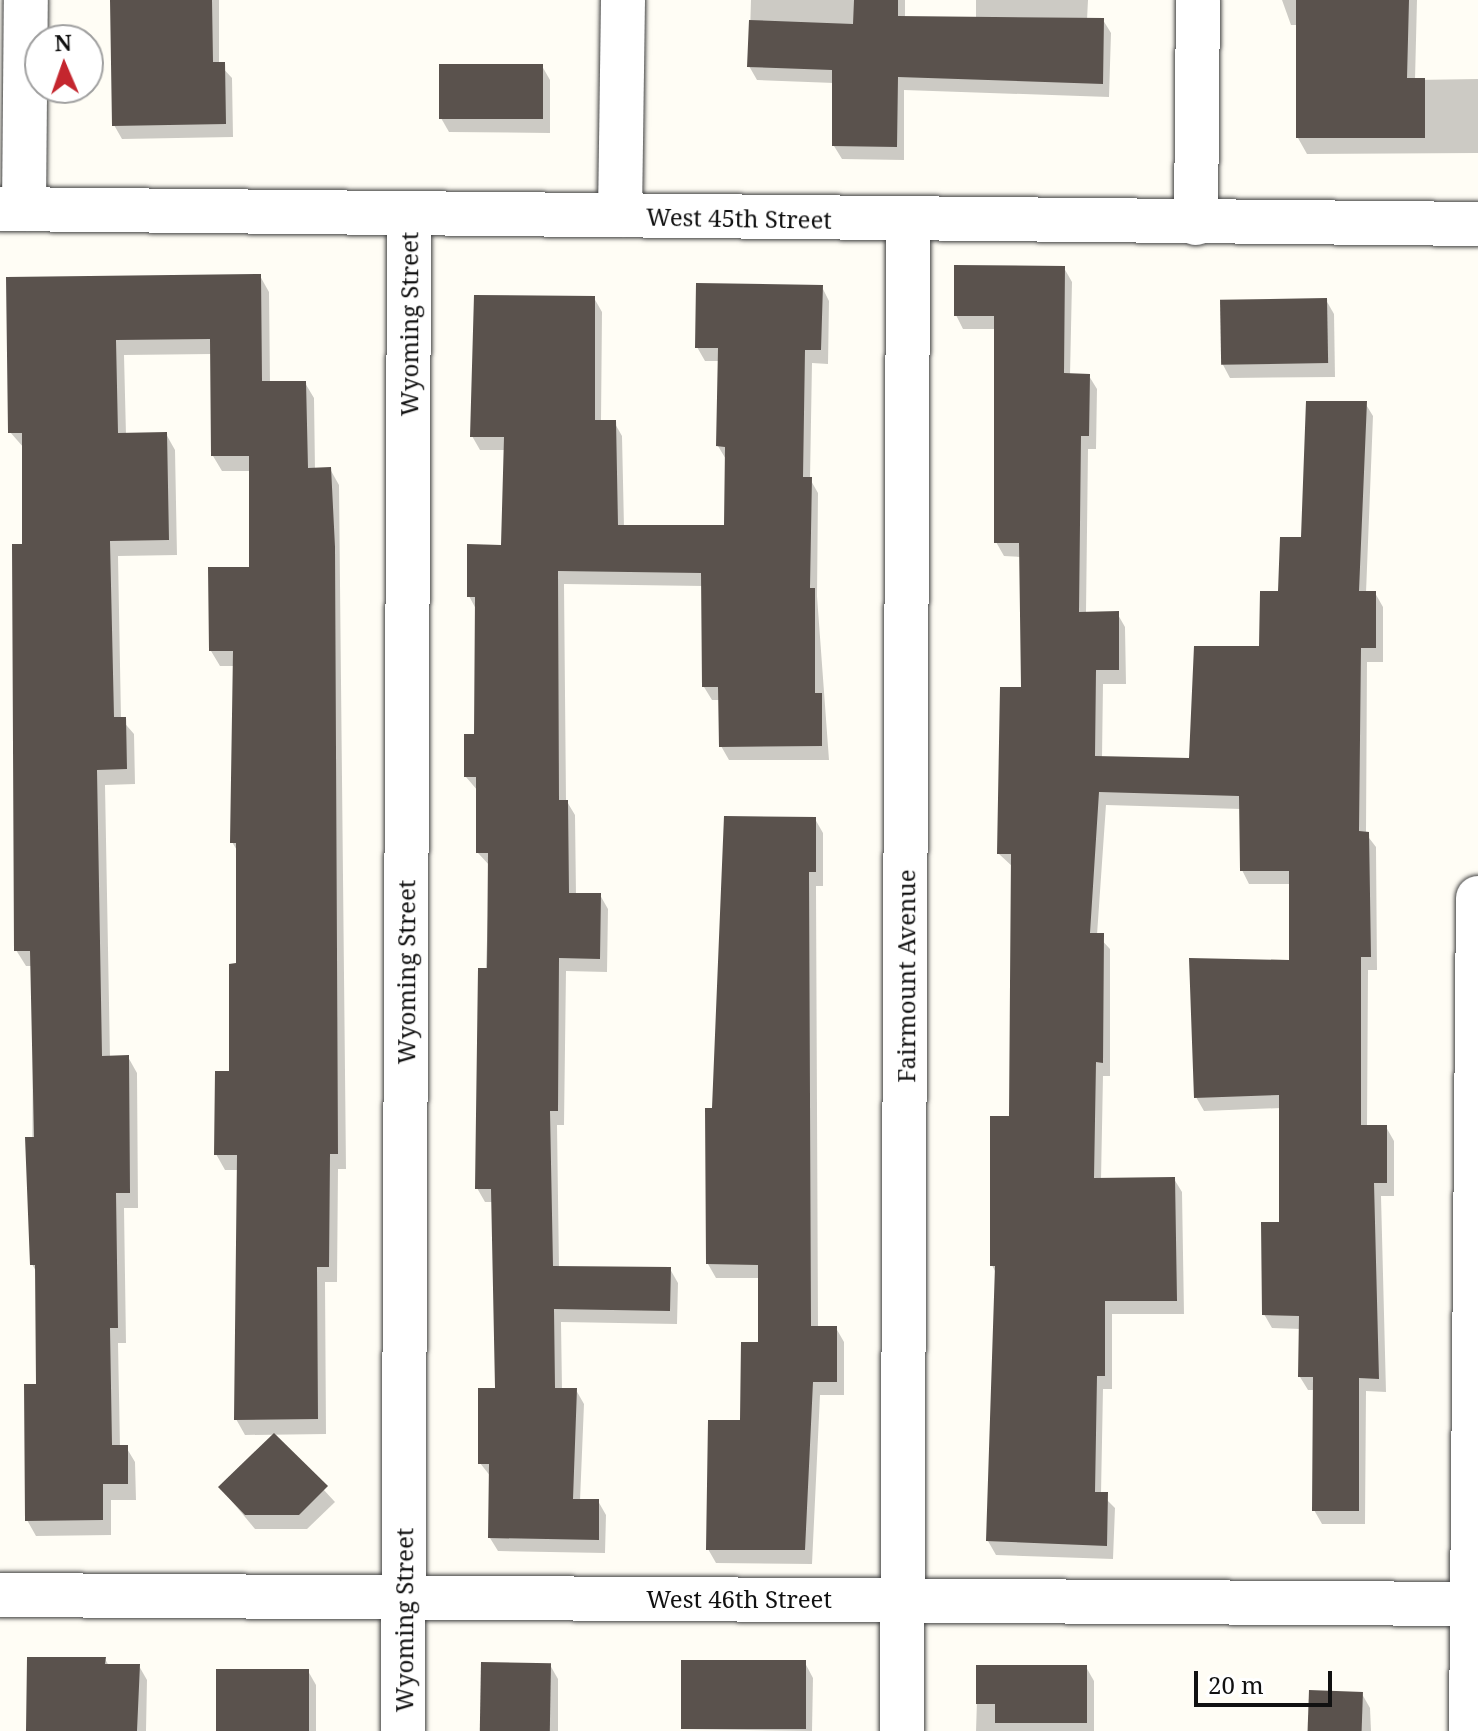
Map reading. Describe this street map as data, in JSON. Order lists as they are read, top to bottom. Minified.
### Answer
{"streets":{"street":["West 45th Street","Wyoming Street","Fairmount Avenue","West 46th Street"]},"crossings":[["West 45th Street","Wyoming Street"],["West 45th Street","Fairmount Avenue"],["Wyoming Street","West 46th Street"],["Fairmount Avenue","West 46th Street"]],"scale_bar":"20 m","north":"top"}
